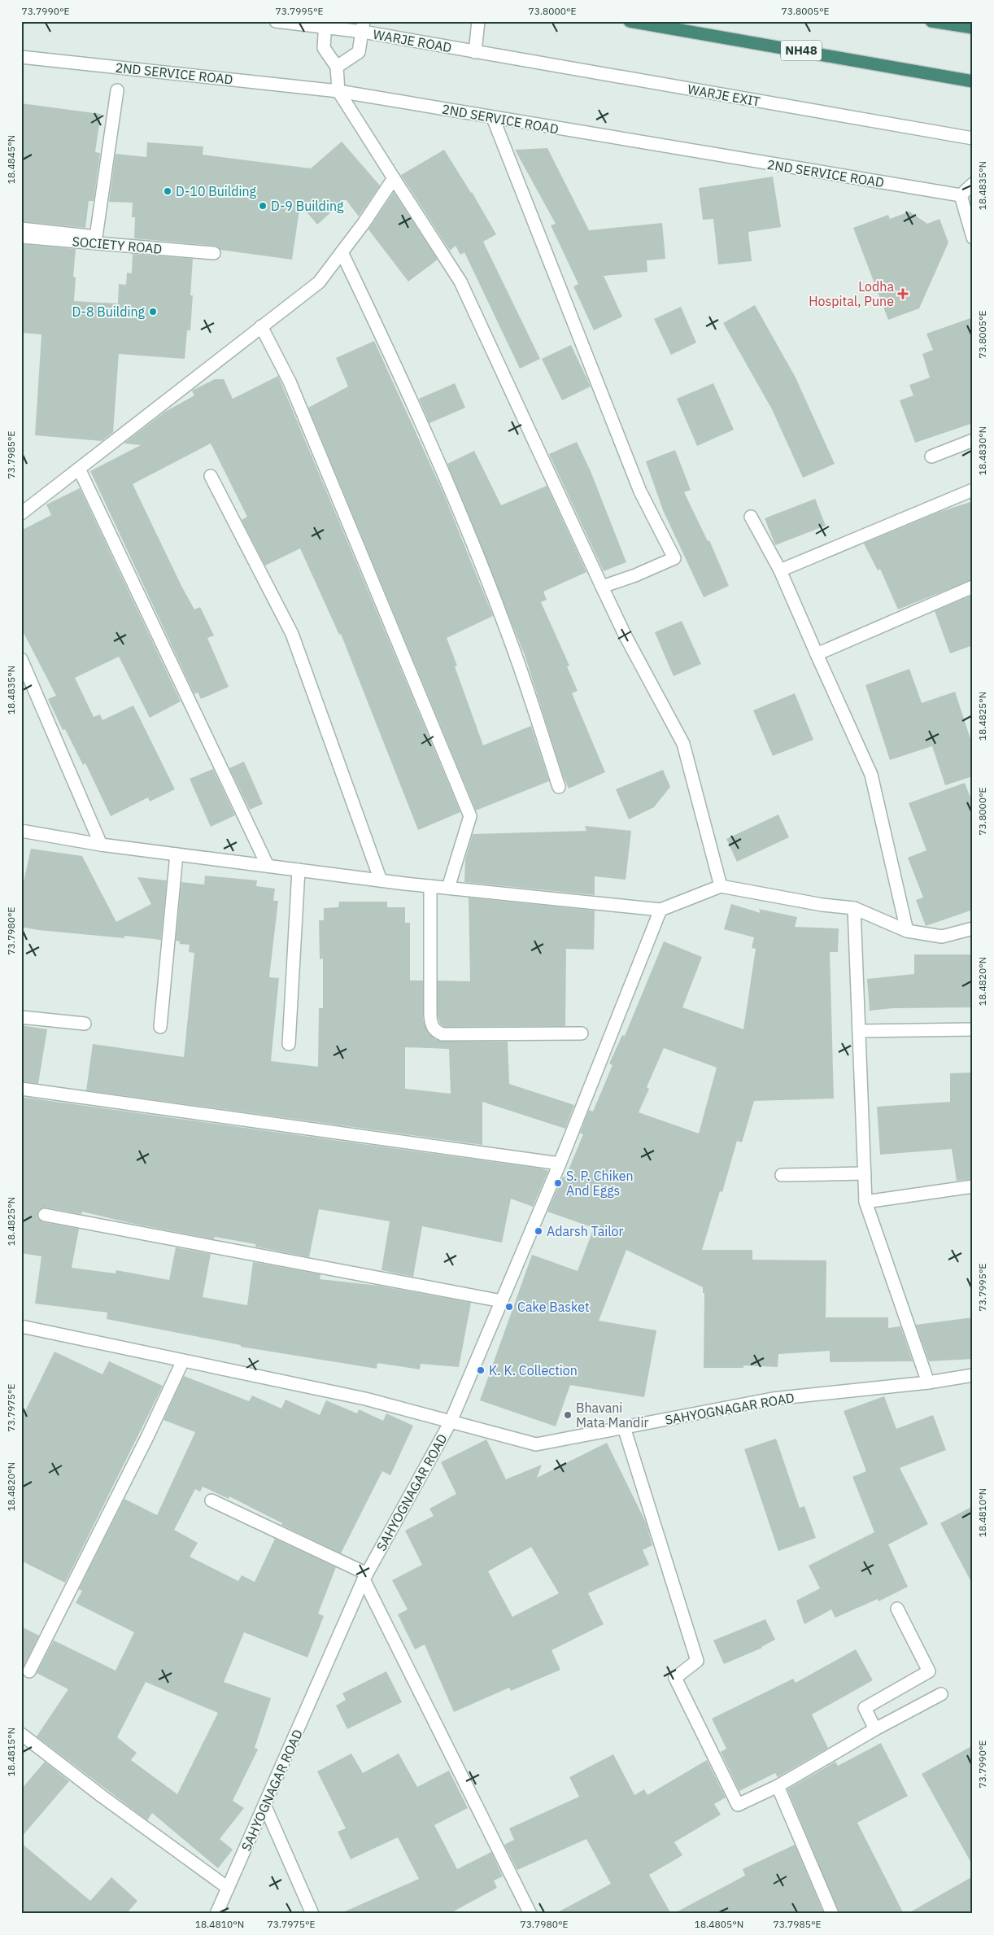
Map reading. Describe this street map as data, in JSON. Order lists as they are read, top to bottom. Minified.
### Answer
{"streets":{"highway":["NH48"],"street":["WARJE ROAD","2ND SERVICE ROAD","WARJE EXIT","SOCIETY ROAD","SAHYOGNAGAR ROAD"]},"crossings":[["WARJE ROAD","WARJE EXIT"]],"places":{"other":["D-10 Building","D-9 Building","D-8 Building","S. P. Chiken And Eggs","Adarsh Tailor","Cake Basket","K. K. Collection","Bhavani Mata Mandir"],"health":["Lodha Hospital, Pune"]},"coordinates":["73.7990°E","73.7995°E","73.8000°E","73.8005°E","18.4845°N","18.4835°N","18.4830°N","73.7985°E","18.4825°N","73.7980°E","18.4820°N","73.7975°E","18.4810°N","18.4815°N","18.4805°N"]}
